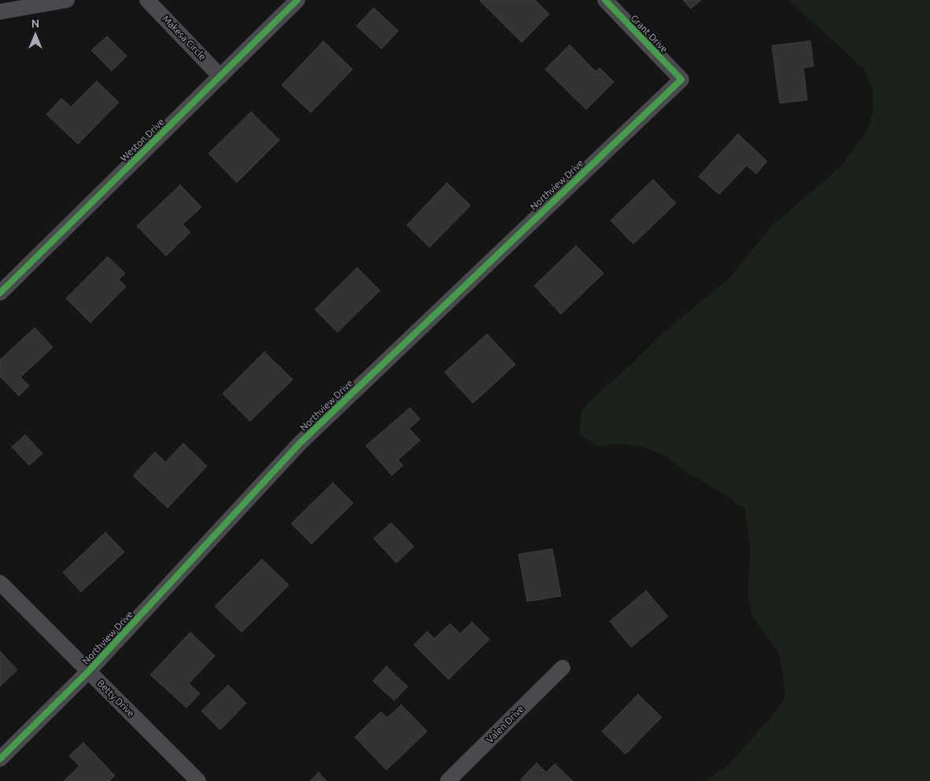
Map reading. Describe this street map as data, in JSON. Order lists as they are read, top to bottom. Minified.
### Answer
{"streets":{"street":["Grant Drive","Makesa Circle","Weston Drive","Northview Drive","Betty Drive","Valen Drive"]},"crossings":[["Grant Drive","Northview Drive"],["Makesa Circle","Weston Drive"],["Northview Drive","Betty Drive"]],"north":"top"}
